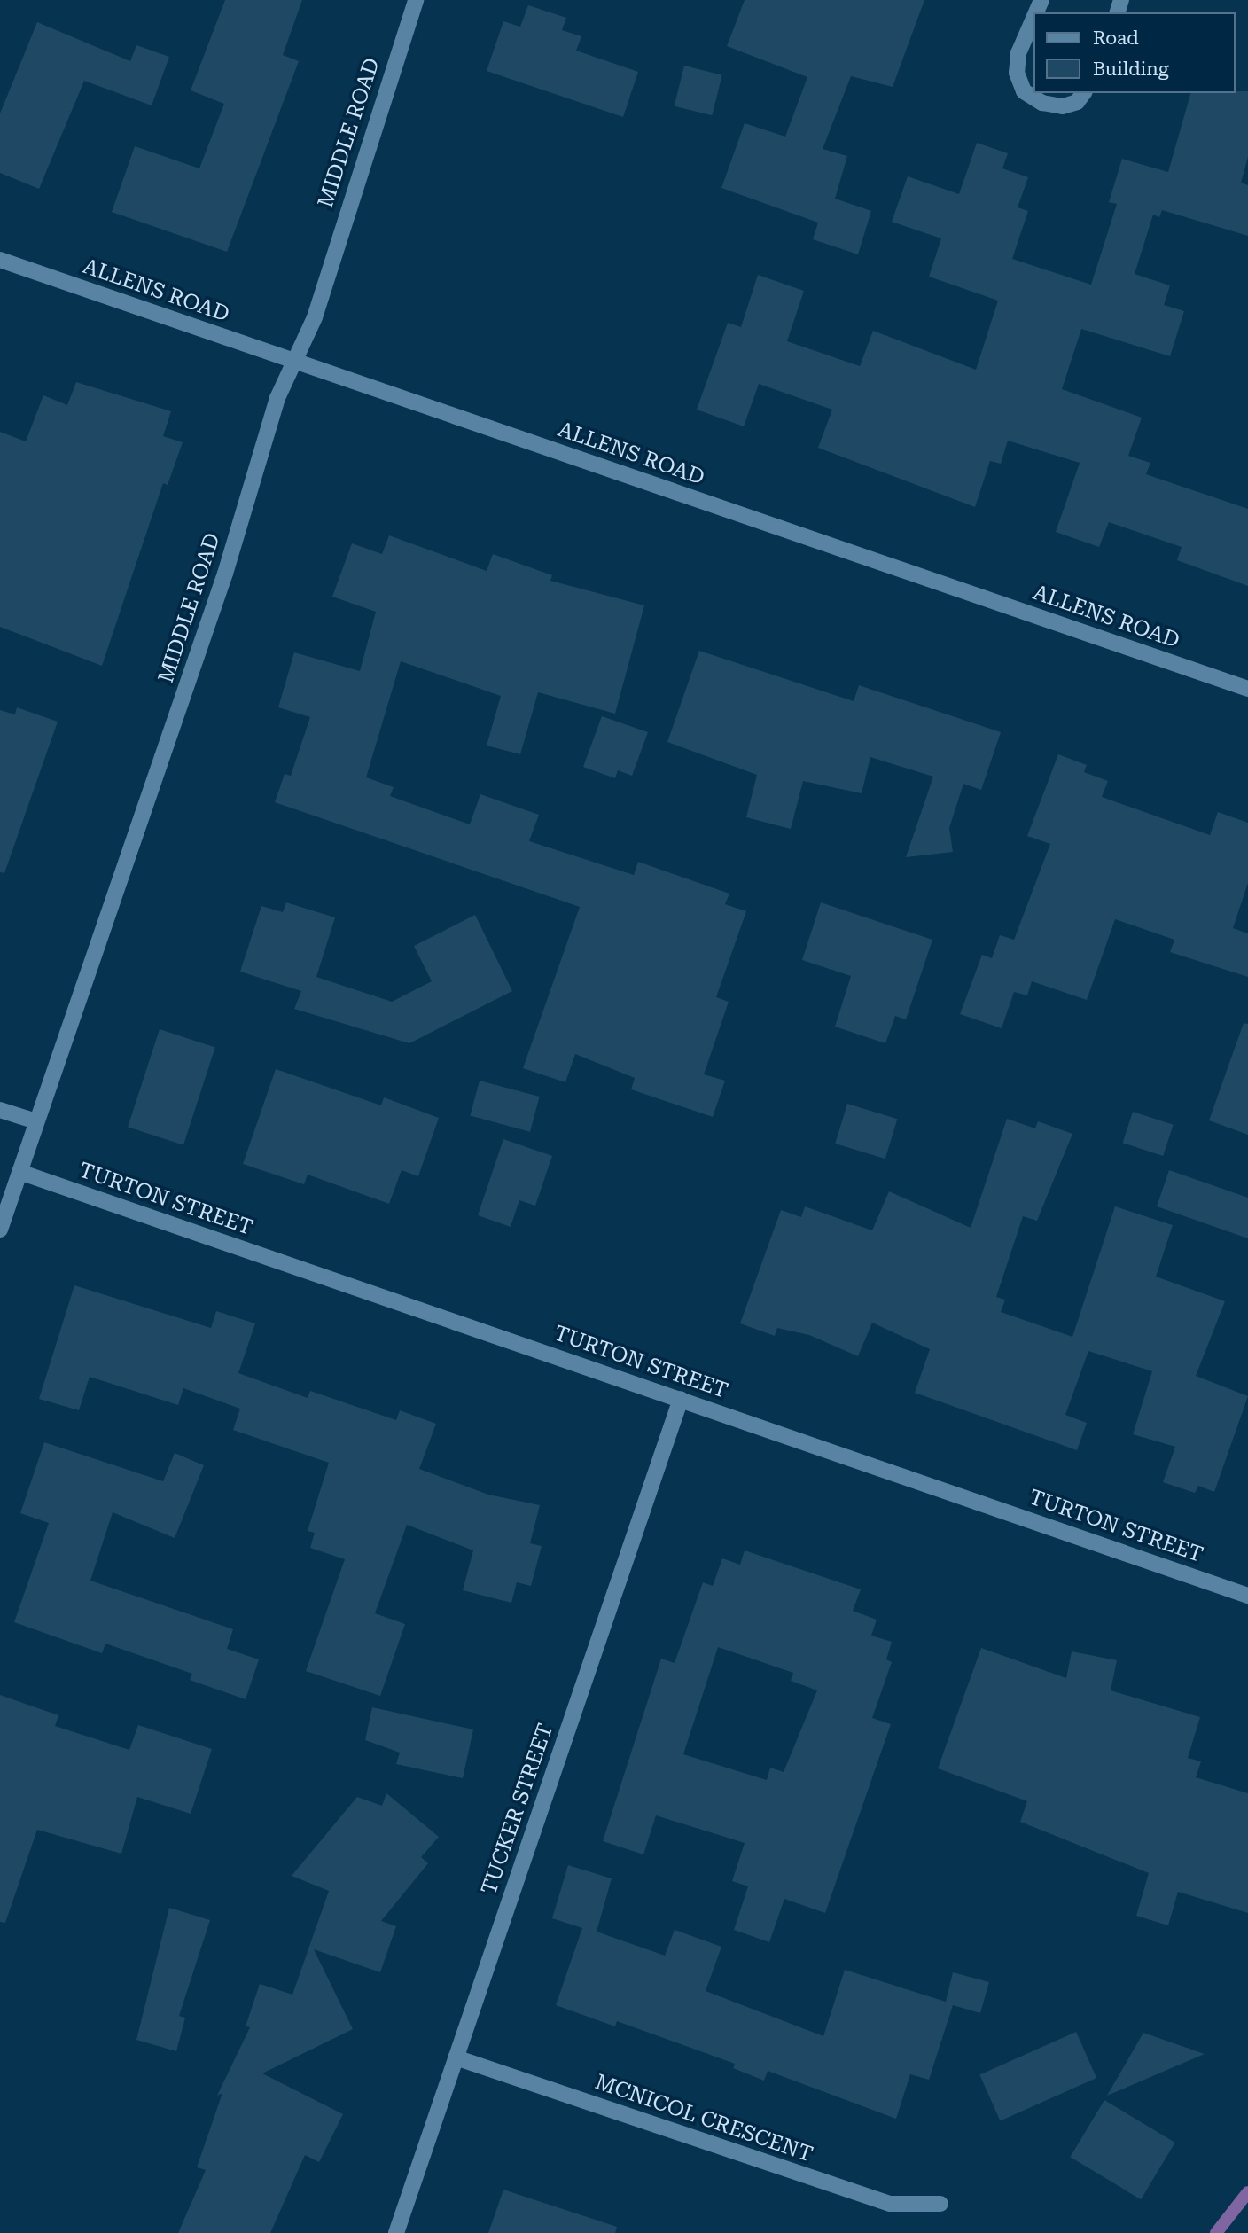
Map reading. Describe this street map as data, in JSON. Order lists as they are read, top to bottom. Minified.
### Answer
{"streets":{"street":["MIDDLE ROAD","ALLENS ROAD","TURTON STREET","TUCKER STREET","MCNICOL CRESCENT"]},"crossings":[["MIDDLE ROAD","ALLENS ROAD"],["MIDDLE ROAD","TURTON STREET"],["TURTON STREET","TUCKER STREET"],["TUCKER STREET","MCNICOL CRESCENT"]],"legend":["Road","Building"]}
